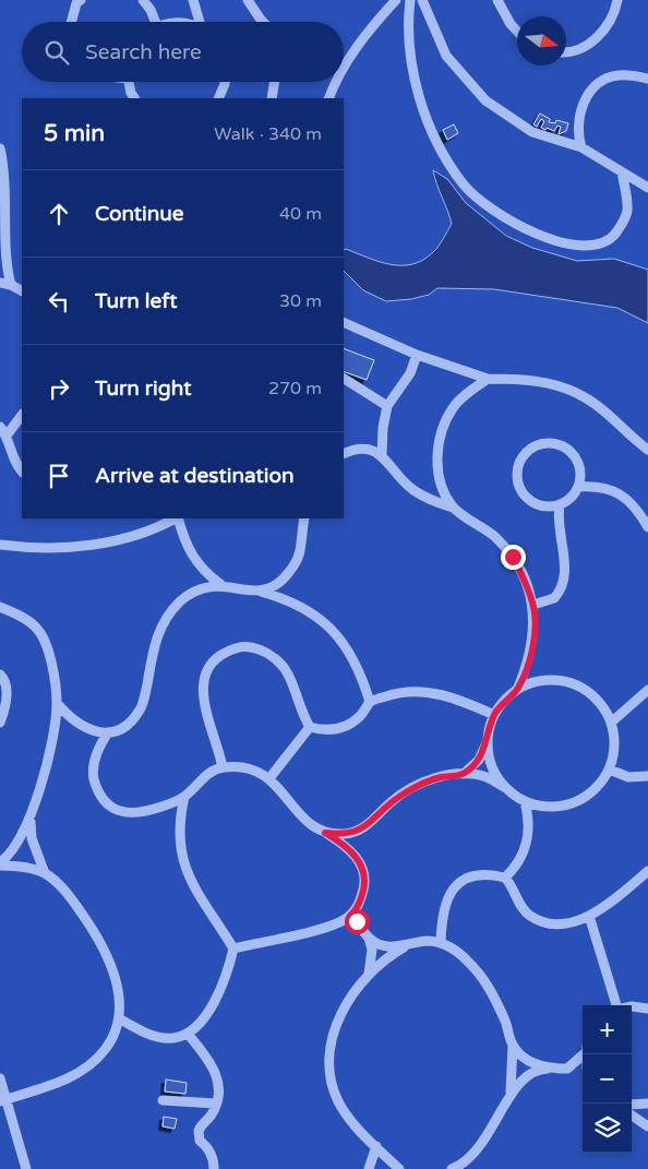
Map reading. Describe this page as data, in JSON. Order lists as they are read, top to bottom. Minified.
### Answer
{"north":"right","page":{"search":"Search here","heading":["5 min","Walk · 340 m"],"list":[["Continue","40 m"],["Turn left","30 m"],["Turn right","270 m"],"Arrive at destination"],"map_buttons":["+","−"]}}
